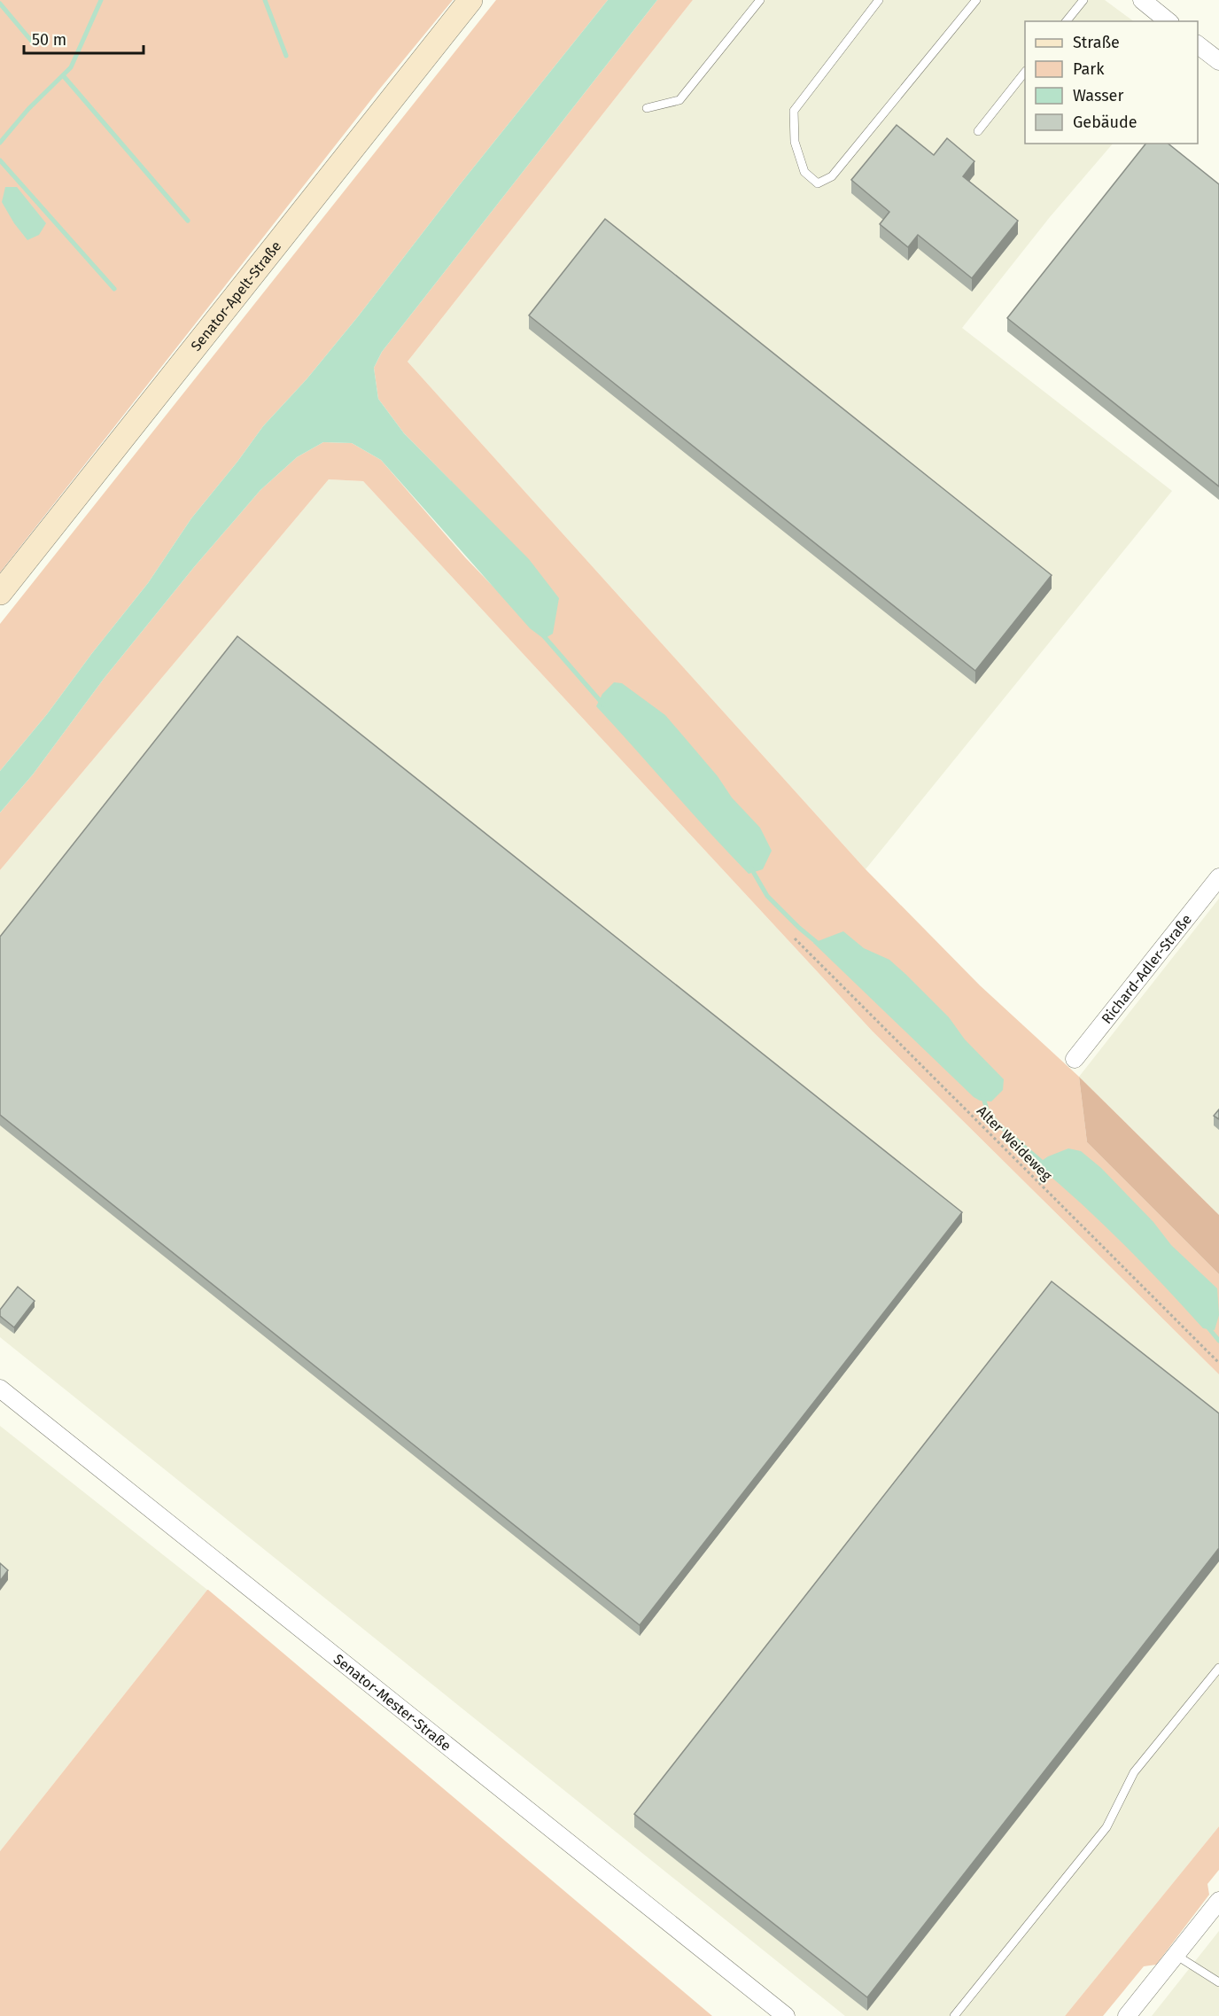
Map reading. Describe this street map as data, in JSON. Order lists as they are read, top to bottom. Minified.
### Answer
{"streets":{"street":["Senator-Apelt-Straße","Richard-Adler-Straße","Senator-Mester-Straße"],"path":["Alter Weideweg"]},"legend":["Straße","Park","Wasser","Gebäude"],"scale_bar":"50 m"}
